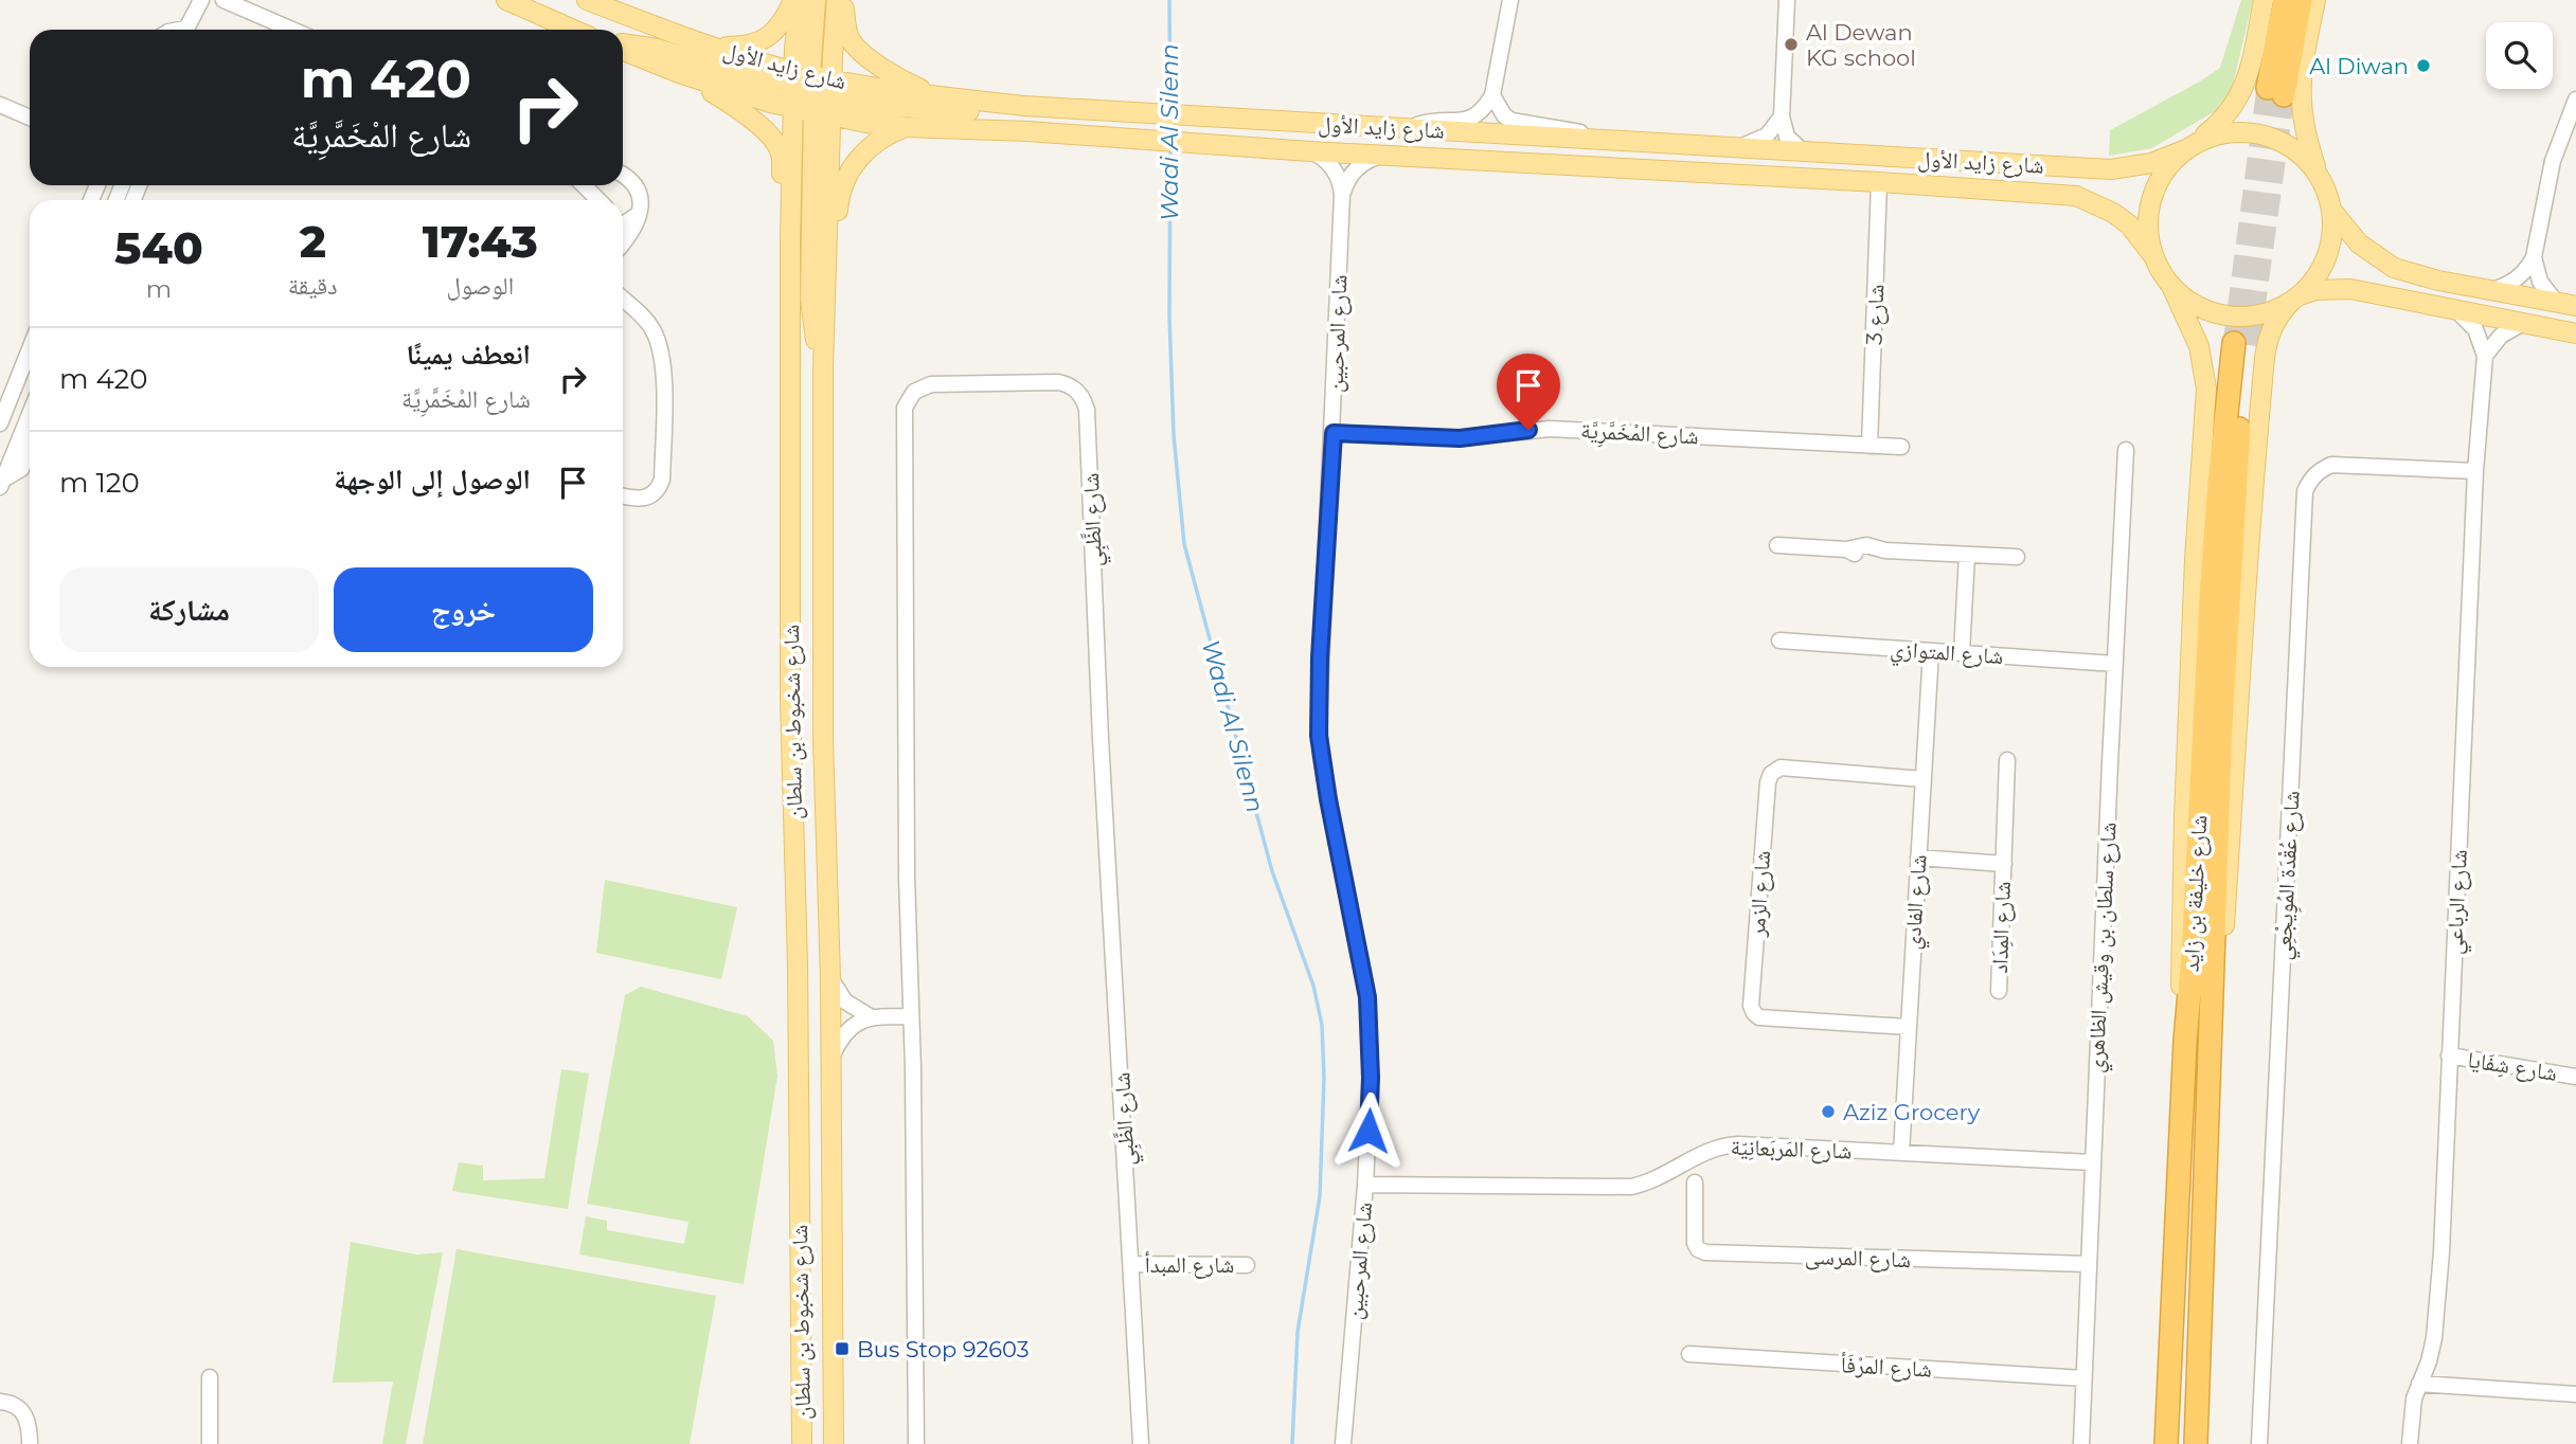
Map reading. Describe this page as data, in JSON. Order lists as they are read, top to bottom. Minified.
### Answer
{"streets":{"highway":["شارع خليفة بن زايد"],"main road":["شارع زايد الأول","شارع شخبوط بن سلطان"],"street":["شارع 3","شارع المرحبين","شارع المْخَمَّرِيَّة","شارع الظَّبِي","شارع المتوازي","شارع عُقْدَة المُوِيجْعِي","شارع الزمر","شارع الفادي","شارع الرباعي","شارع المِدَاد","شارع سلطان بن وقيش الظاهري","شارع شِفَايا","شارع المَربَعانِيّة","شارع المرسى","شارع المبدأ","شارع المرْفَأ"]},"crossings":[["شارع زايد الأول","شارع 3"],["شارع زايد الأول","شارع المرحبين"],["شارع زايد الأول","شارع شخبوط بن سلطان"],["شارع 3","شارع المْخَمَّرِيَّة"],["شارع المرحبين","شارع المْخَمَّرِيَّة"],["شارع المرحبين","شارع المَربَعانِيّة"],["شارع الظَّبِي","شارع المبدأ"],["شارع المتوازي","شارع الفادي"],["شارع المتوازي","شارع سلطان بن وقيش الظاهري"],["شارع عُقْدَة المُوِيجْعِي","شارع الرباعي"],["شارع الزمر","شارع الفادي"],["شارع الفادي","شارع المِدَاد"],["شارع الفادي","شارع المَربَعانِيّة"],["شارع الرباعي","شارع شِفَايا"],["شارع سلطان بن وقيش الظاهري","شارع المَربَعانِيّة"],["شارع سلطان بن وقيش الظاهري","شارع المرسى"],["شارع سلطان بن وقيش الظاهري","شارع المرْفَأ"]],"water":["Wadi Al Silenn"],"places":{"other":["Al Dewan KG school","Al Diwan","Aziz Grocery"],"transit":["Bus Stop 92603"]},"page":{"turn":["420 m","شارع المْخَمَّرِيَّة"],"eta":["17:43","الوصول","2","دقيقة","540","m"],"list":[{"name":"انعطف يمينًا","note":"شارع المْخَمَّرِيَّة","value":"420 m"},{"name":"الوصول إلى الوجهة","value":"120 m"}],"buttons":["خروج","مشاركة"]}}
